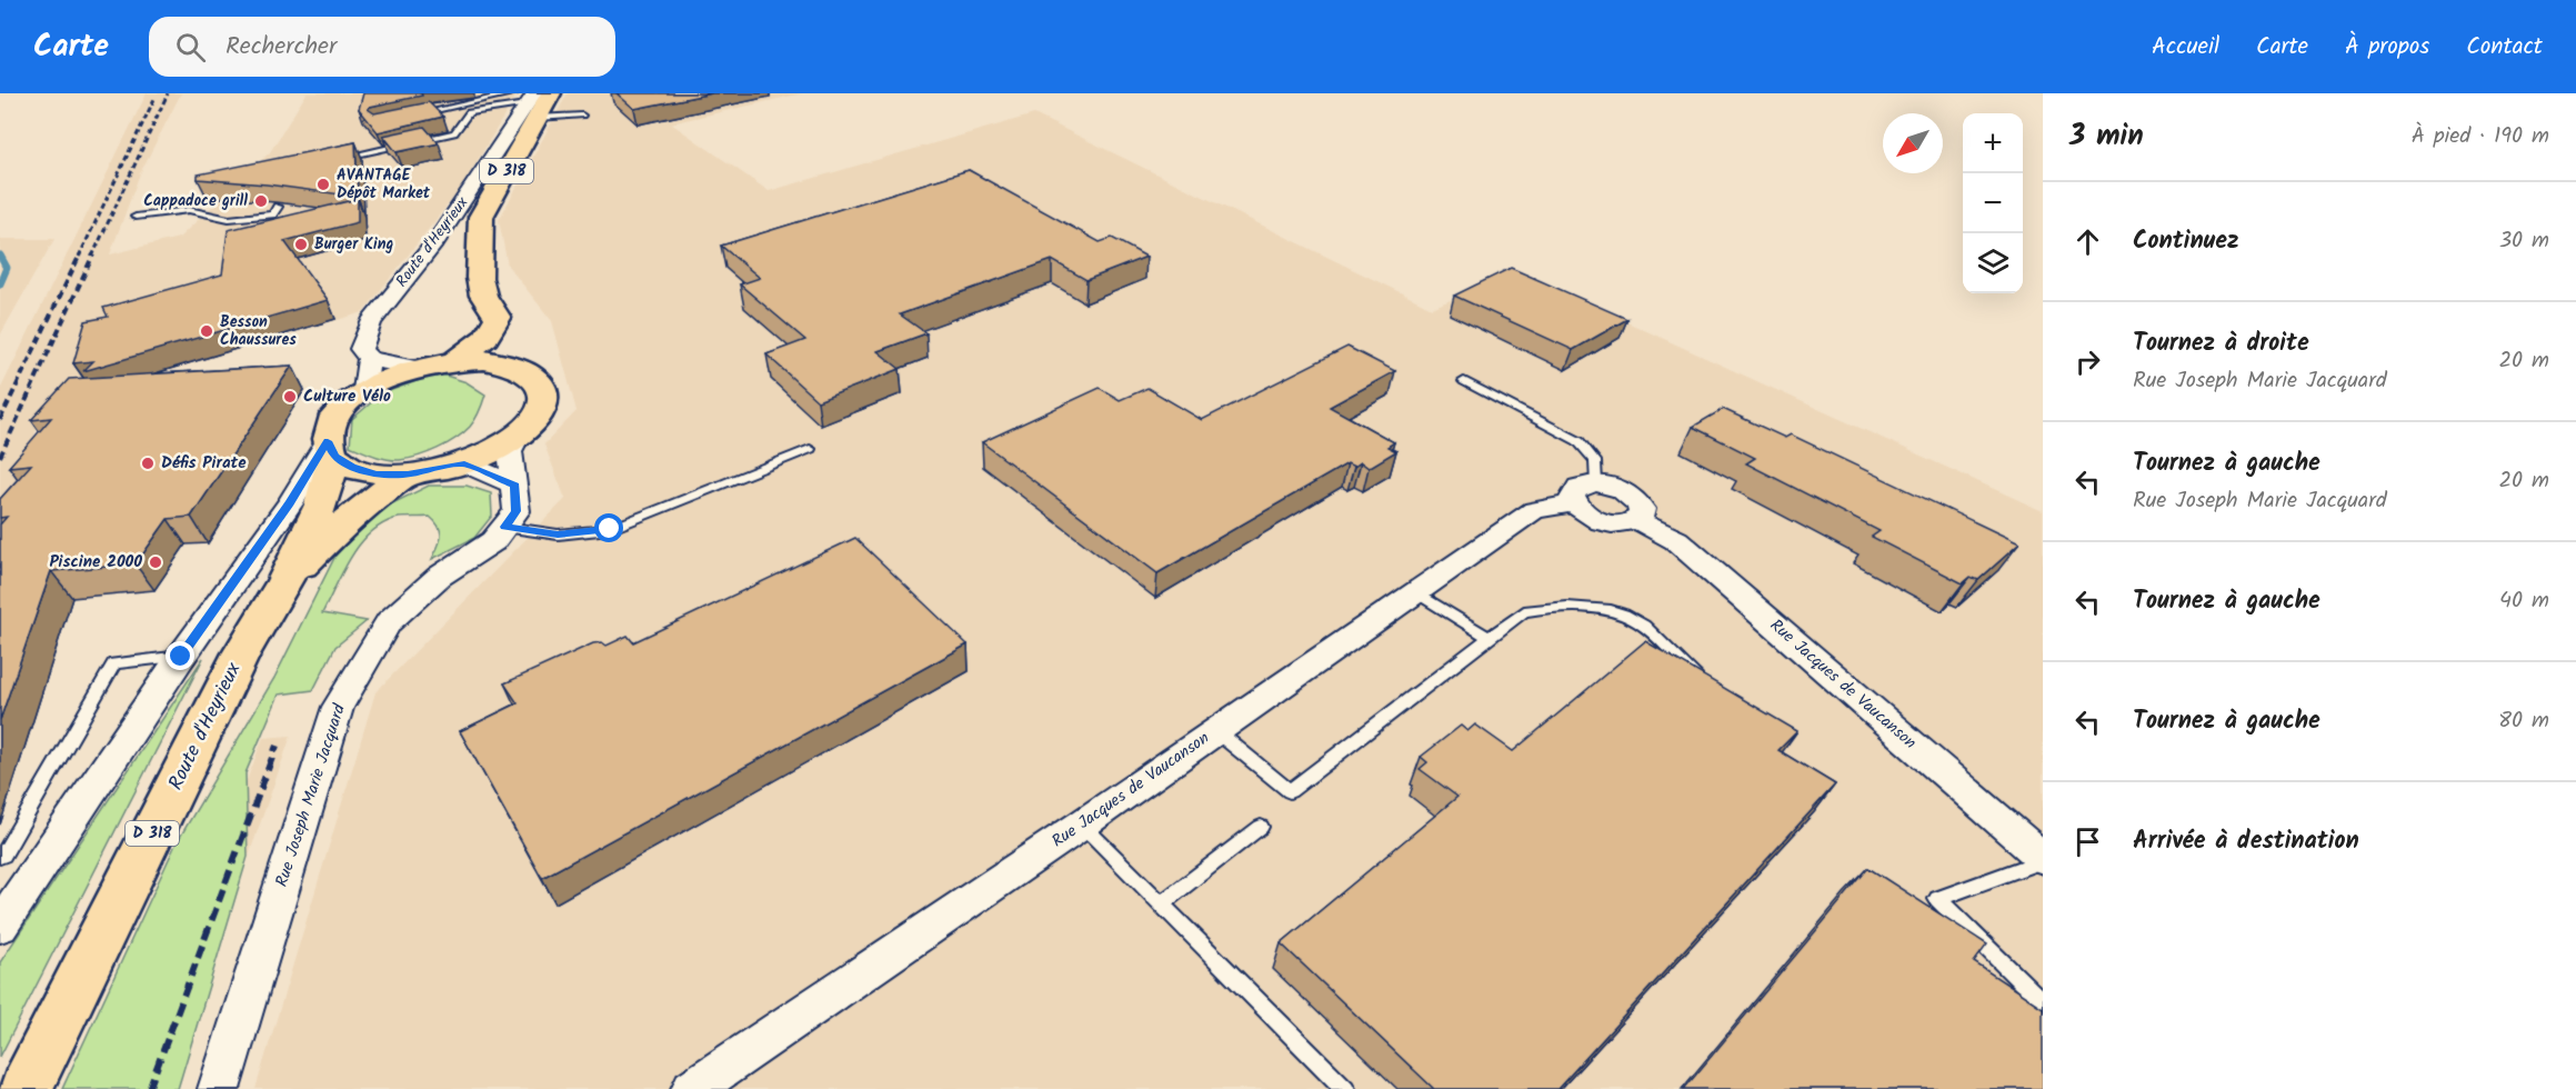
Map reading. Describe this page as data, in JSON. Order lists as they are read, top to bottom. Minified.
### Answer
{"streets":{"main road":["D 318","Route d'Heyrieux"],"street":["Rue Jacques de Vaucanson","Rue Joseph Marie Jacquard"]},"places":["AVANTAGE Dépôt Market","Cappadoce grill","Burger King","Besson Chaussures","Culture Vélo","Défis Pirate","Piscine 2000"],"north":"bottom left","page":{"header":"Carte","search":"Rechercher","nav":["Accueil","Carte","À propos","Contact"],"heading":["3 min","À pied · 190 m"],"map_buttons":["+","−"],"list":[["Continuez","30 m"],["Tournez à droite","Rue Joseph Marie Jacquard","20 m"],["Tournez à gauche","Rue Joseph Marie Jacquard","20 m"],["Tournez à gauche","40 m"],["Tournez à gauche","80 m"],"Arrivée à destination"]}}
